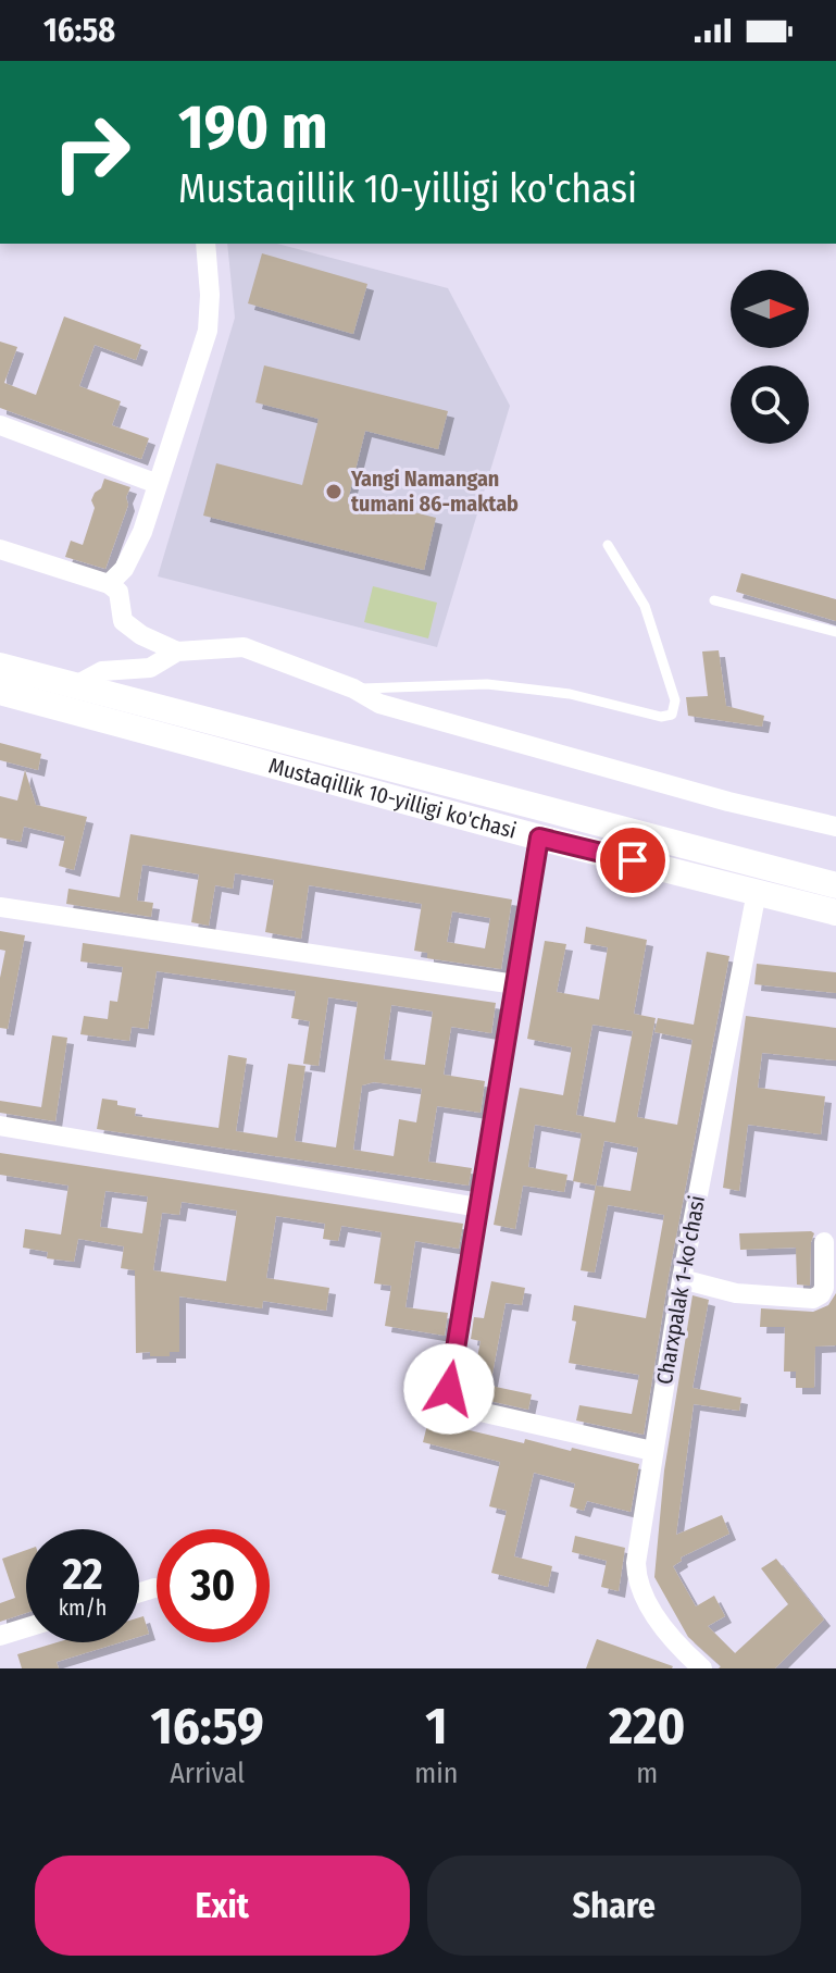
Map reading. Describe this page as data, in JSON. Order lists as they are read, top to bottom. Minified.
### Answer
{"streets":{"main road":["Mustaqillik 10-yilligi ko'chasi"],"street":["Charxpalak 1-koʻchasi"]},"crossings":[["Mustaqillik 10-yilligi ko'chasi","Charxpalak 1-koʻchasi"]],"places":["Yangi Namangan tumani 86-maktab"],"north":"right","page":{"status":"16:58","turn":["190 m","Mustaqillik 10-yilligi ko'chasi"],"speed":"22 km/h","limit":"30","eta":["16:59","Arrival","1","min","220","m"],"buttons":["Exit","Share"]}}
